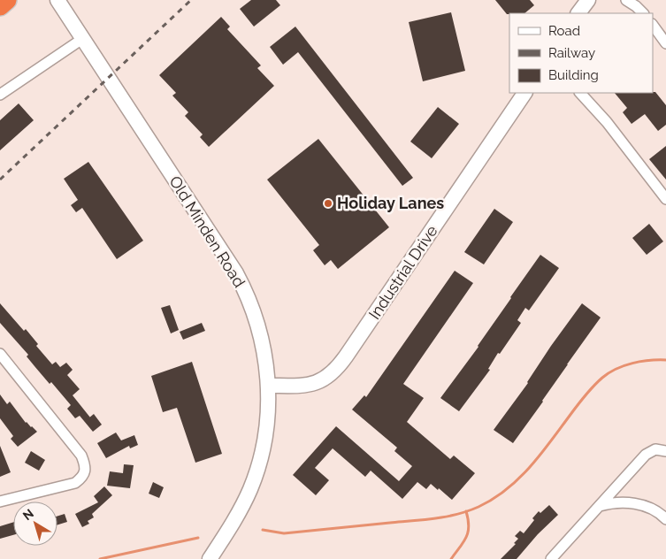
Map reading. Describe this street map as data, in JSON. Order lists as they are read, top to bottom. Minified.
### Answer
{"streets":{"main road":["Old Minden Road","Industrial Drive"]},"crossings":[["Old Minden Road","Industrial Drive"]],"places":["Holiday Lanes"],"legend":["Road","Railway","Building"],"north":"top left"}
